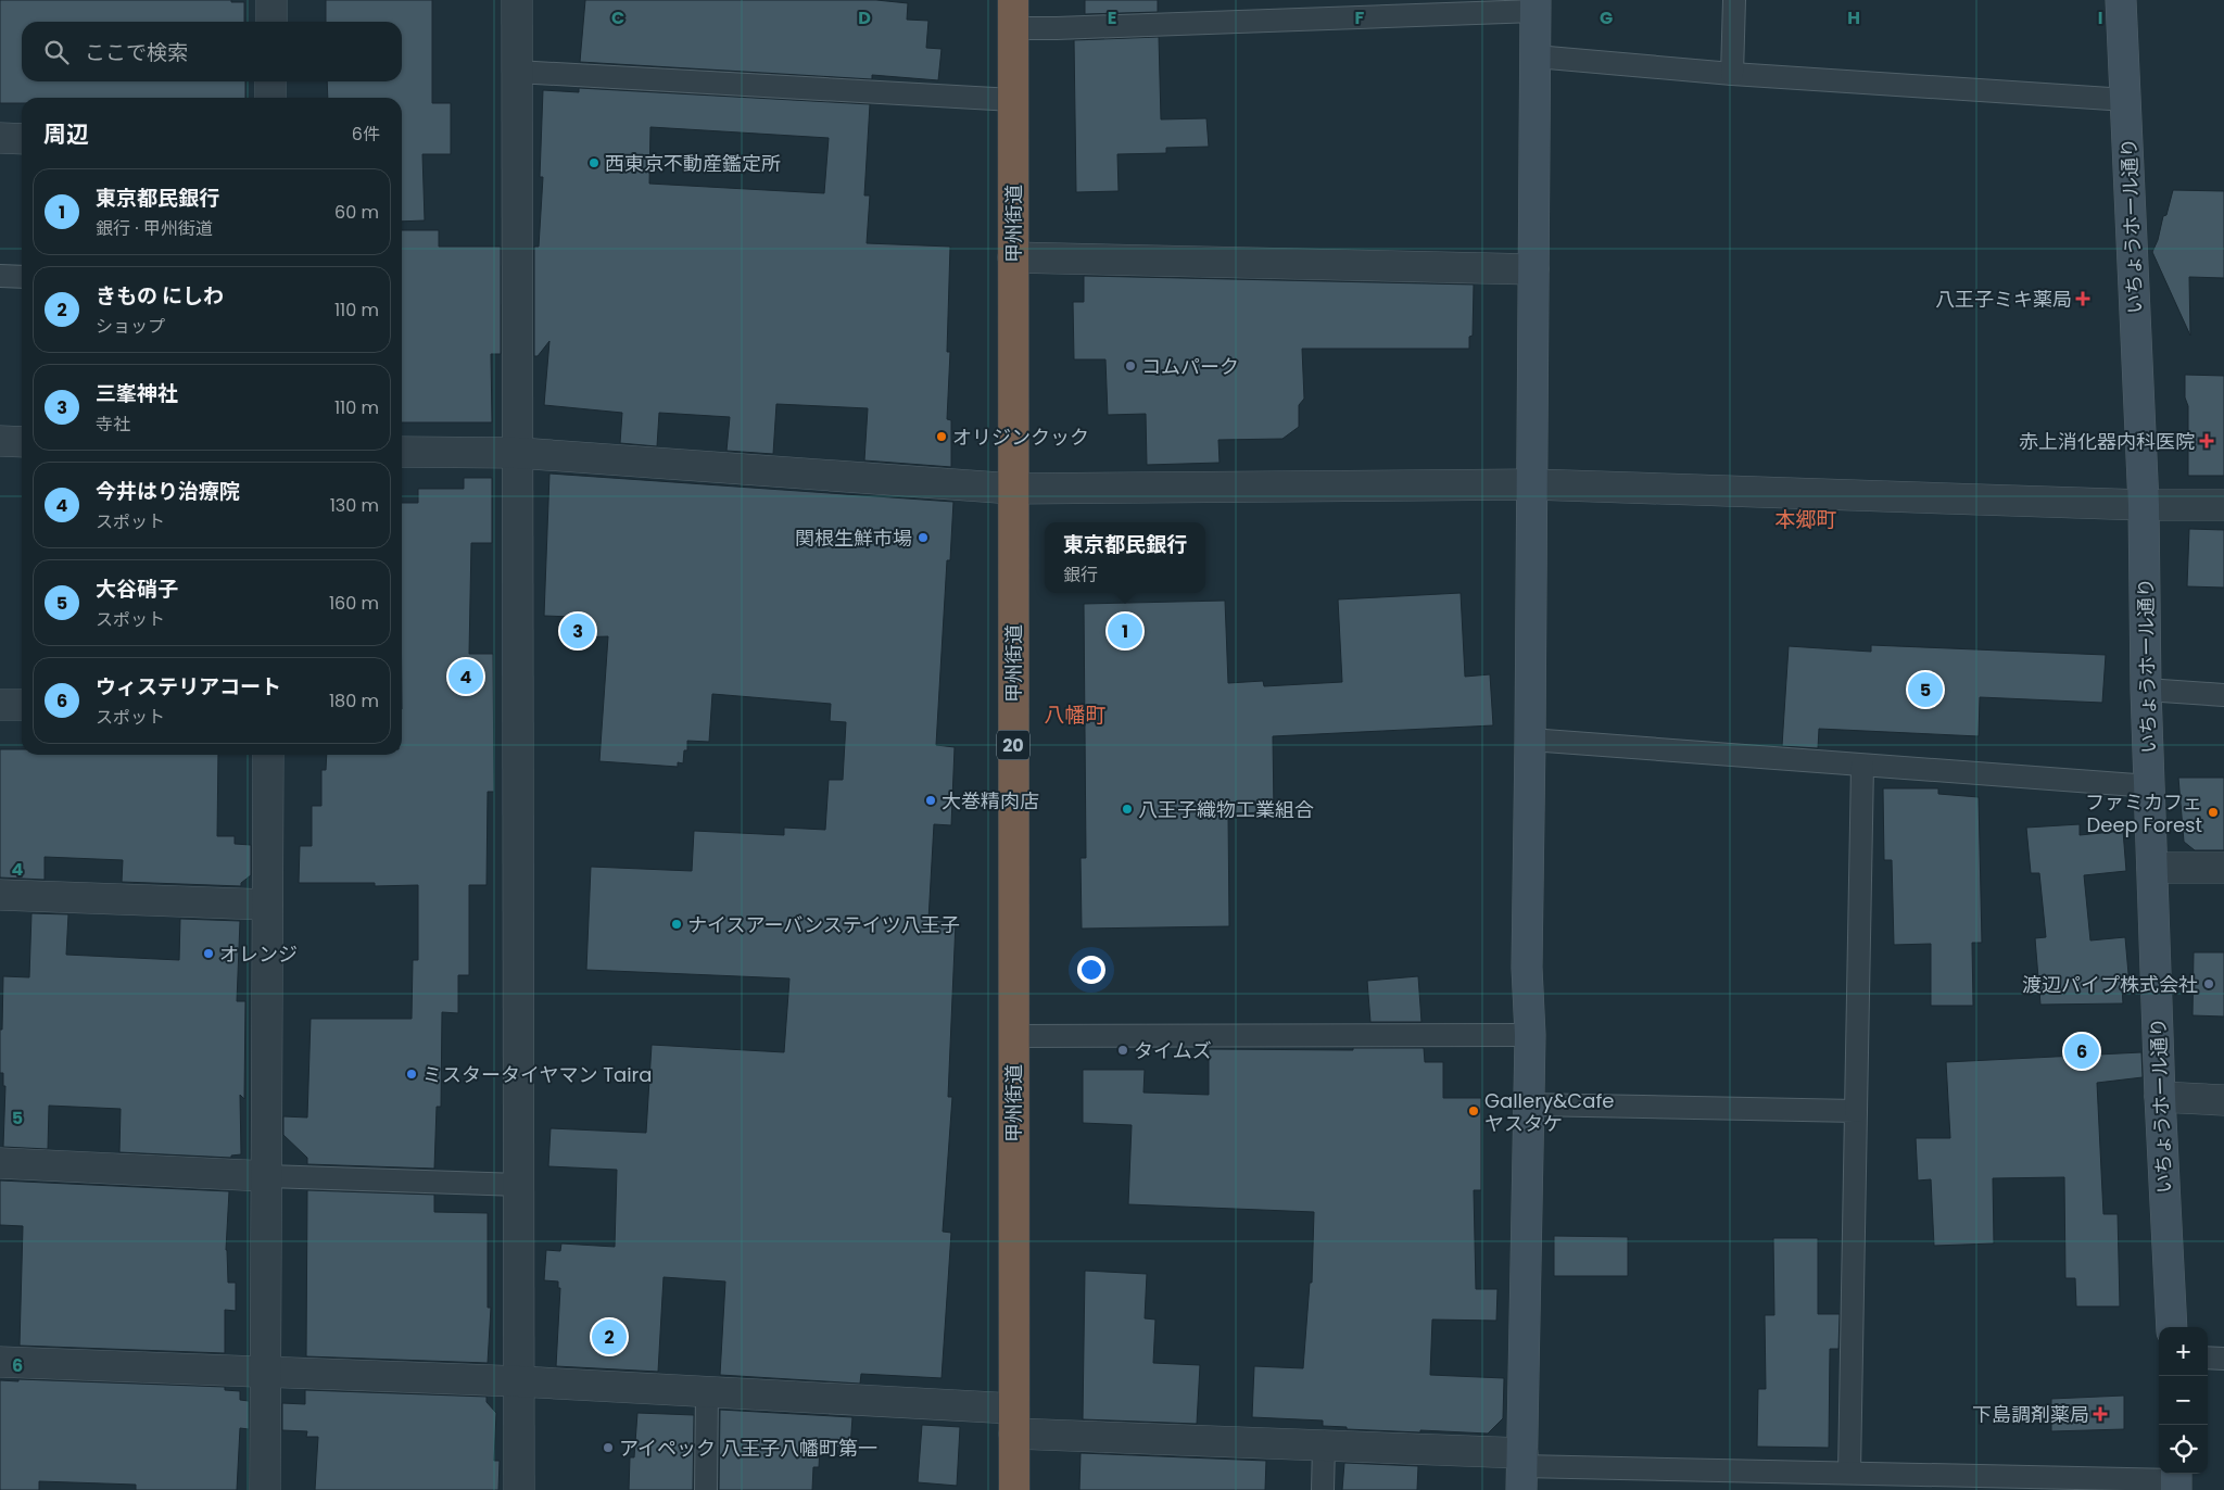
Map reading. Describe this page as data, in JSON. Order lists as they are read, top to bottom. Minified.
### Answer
{"streets":{"highway":["甲州街道","20"],"street":["いちょうホール通り"]},"districts":["本郷町","八幡町"],"places":{"other":["西東京不動産鑑定所","コムパーク","オリジンクック","関根生鮮市場","大巻精肉店","八王子織物工業組合","ファミカフェ Deep Forest","ナイスアーバンステイツ八王子","オレンジ","渡辺パイプ株式会社","タイムズ","ミスタータイヤマン Taira","Gallery&Cafe ヤスタケ","アイペック 八王子八幡町第一"],"health":["八王子ミキ薬局","赤上消化器内科医院","下島調剤薬局"]},"page":{"search":"ここで検索","heading":["周辺","6件"],"list":[{"mark":"1","name":"東京都民銀行","note":"銀行 · 甲州街道","value":"60 m"},{"mark":"2","name":"きもの にしわ","note":"ショップ","value":"110 m"},{"mark":"3","name":"三峯神社","note":"寺社","value":"110 m"},{"mark":"4","name":"今井はり治療院","note":"スポット","value":"130 m"},{"mark":"5","name":"大谷硝子","note":"スポット","value":"160 m"},{"mark":"6","name":"ウィステリアコート","note":"スポット","value":"180 m"}],"popup":["東京都民銀行","銀行"],"pins":["1","3","4","5","6","2"],"map_buttons":["+","−"]},"grid":{"columns":["C","D","E","F","G","H","I"],"rows":["4","5","6"]}}
